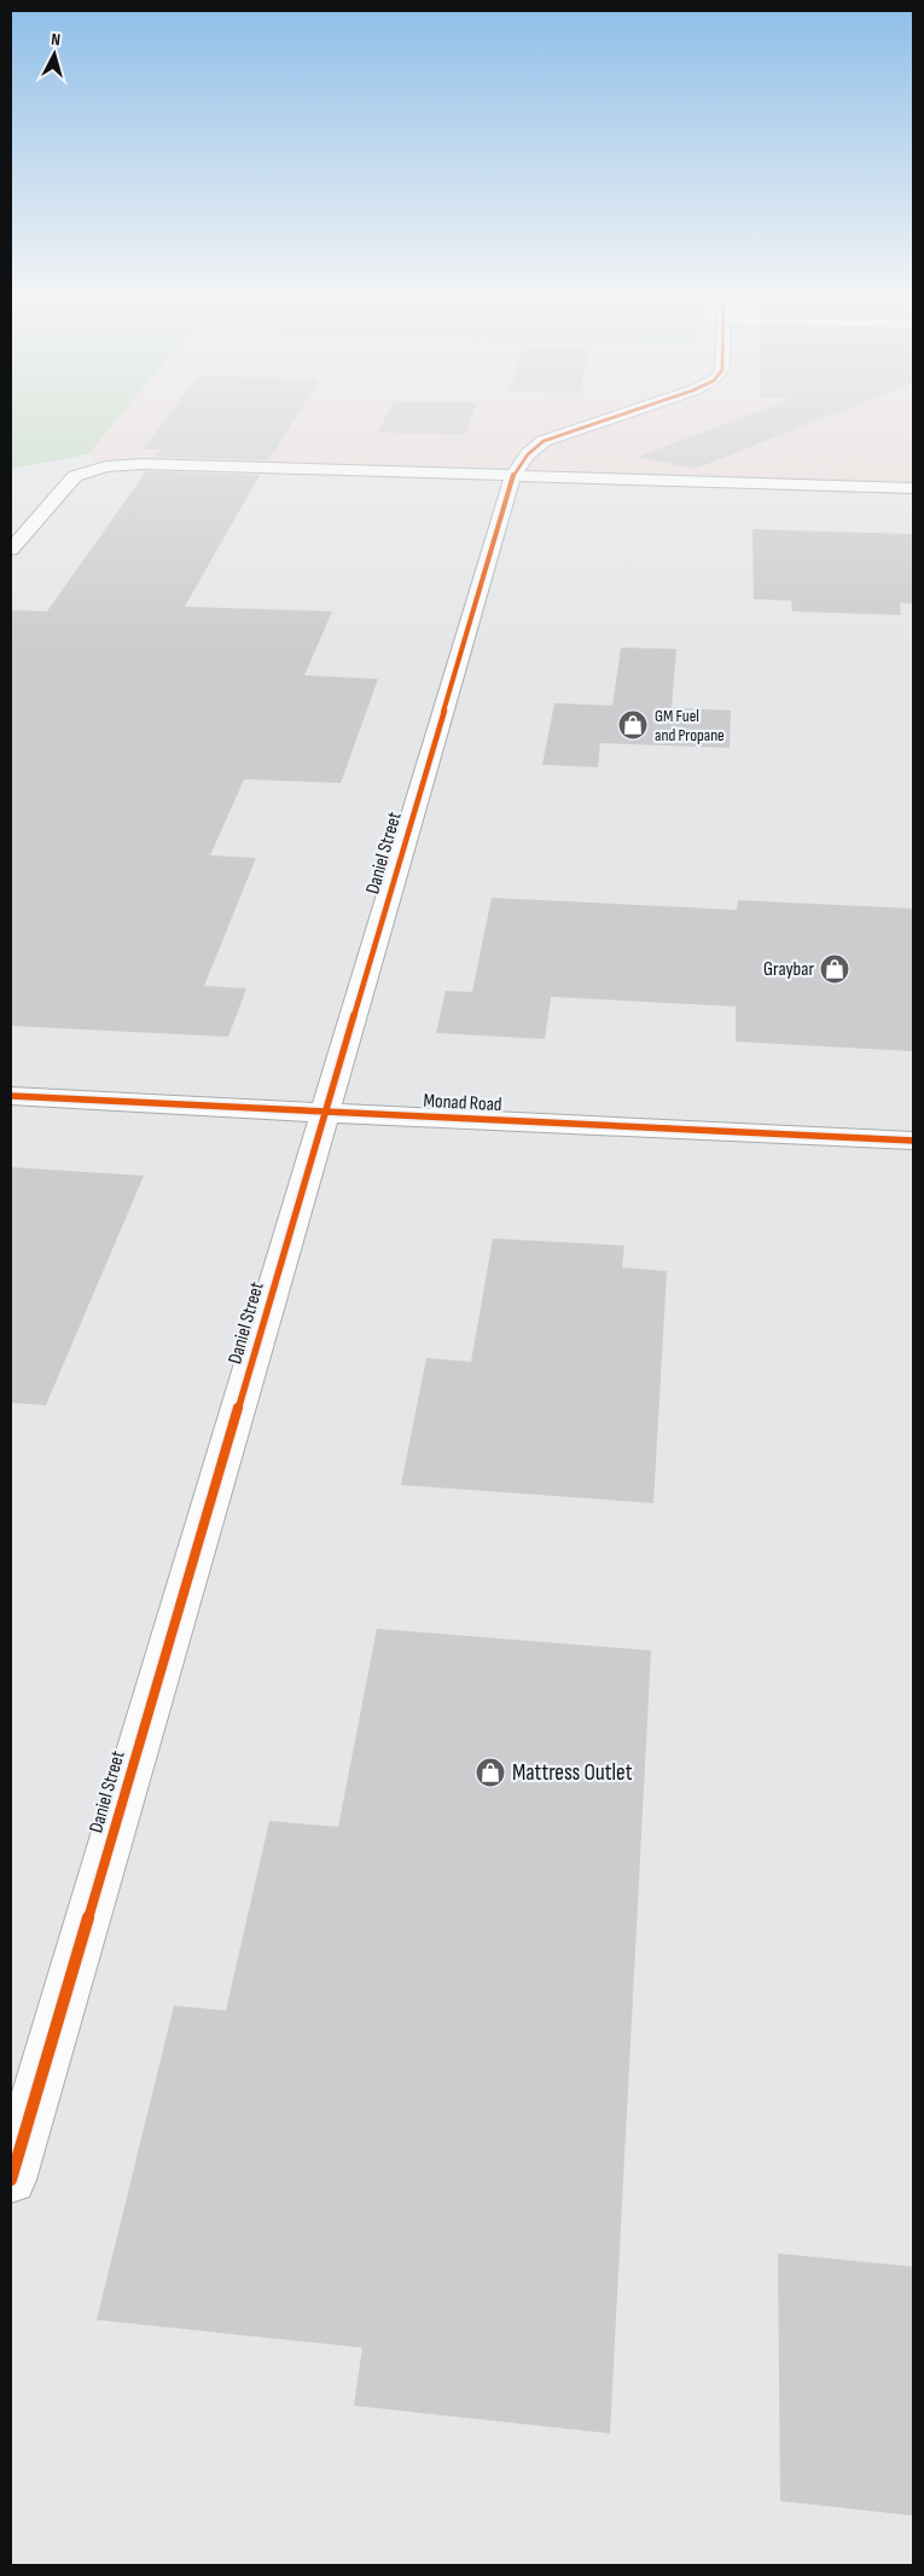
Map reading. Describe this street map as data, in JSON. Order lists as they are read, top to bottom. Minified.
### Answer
{"streets":{"street":["Daniel Street","Monad Road"]},"crossings":[["Daniel Street","Monad Road"]],"places":{"shop":["GM Fuel and Propane","Graybar","Mattress Outlet"]},"north":"top"}
